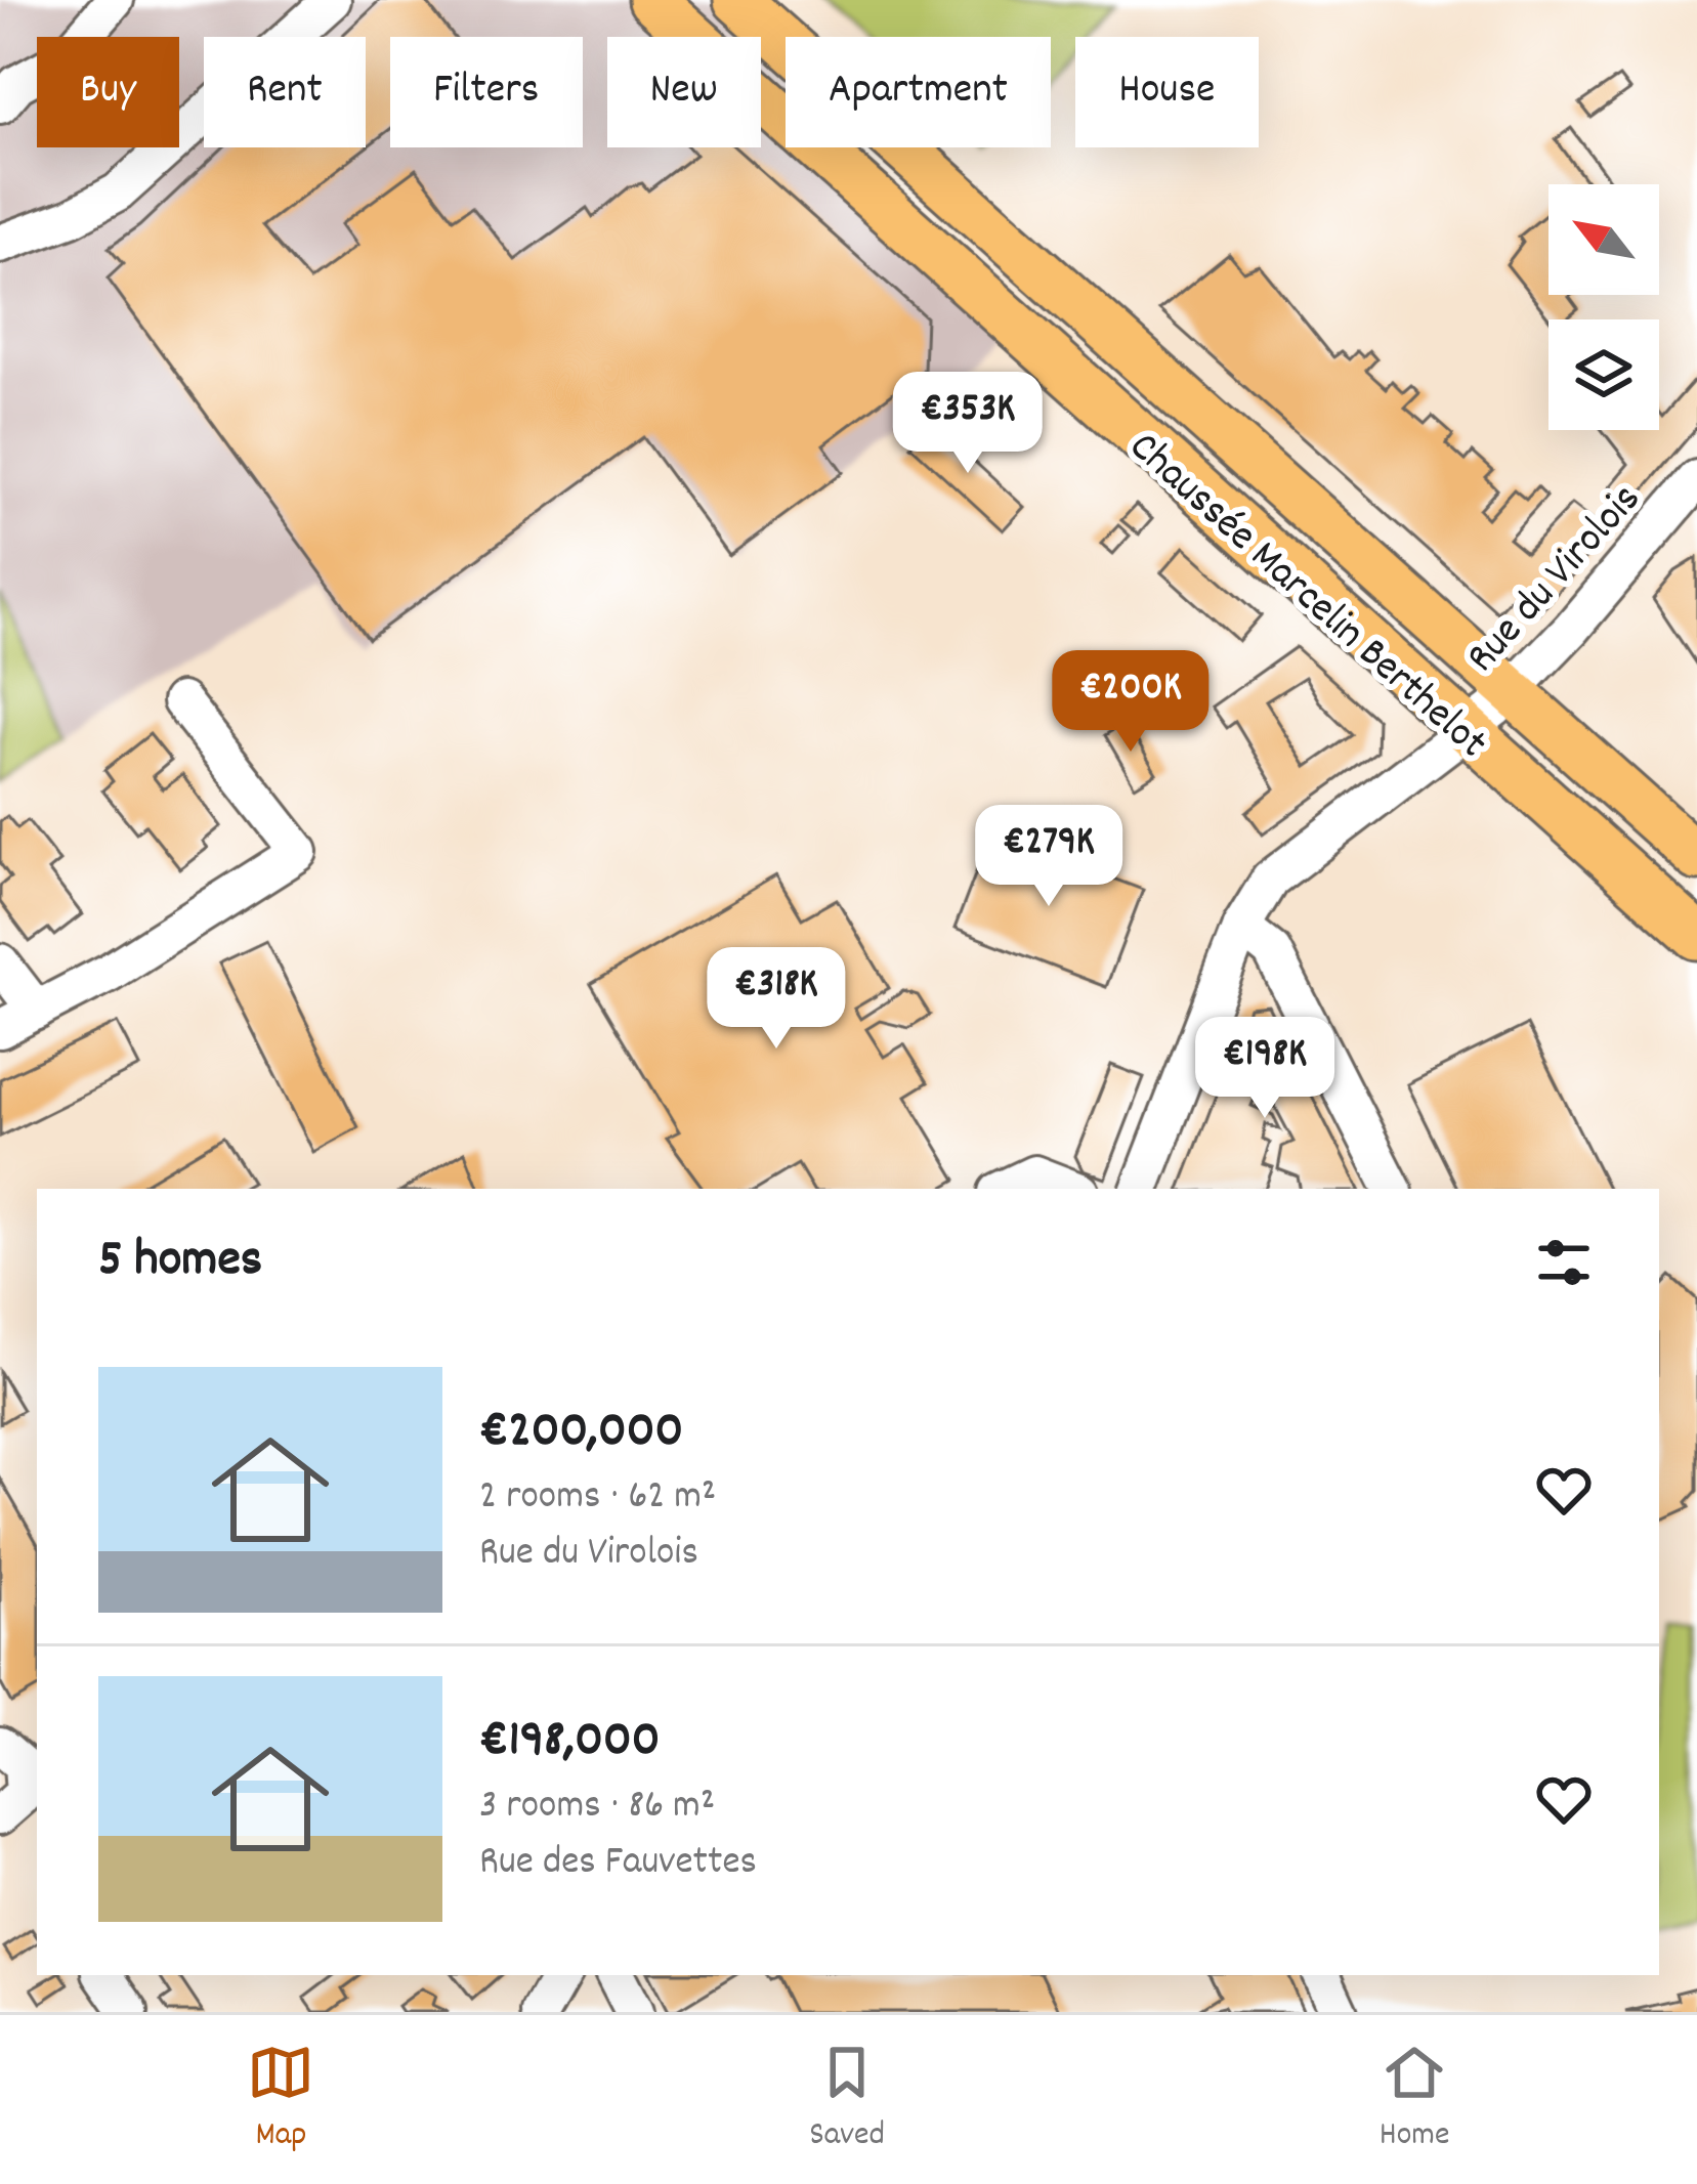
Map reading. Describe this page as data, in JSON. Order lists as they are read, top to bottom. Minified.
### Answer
{"streets":{"main road":["Chaussée Marcelin Berthelot"],"street":["Rue du Virolois"]},"crossings":[["Rue du Virolois","Chaussée Marcelin Berthelot"]],"north":"top left","page":{"chip":["Buy","Rent","Filters","New","Apartment","House"],"price":["€353K","€200K","€279K","€318K","€198K"],"heading":"5 homes","list":[{"name":"€200,000","note":"2 rooms · 62 m² · Rue du Virolois"},{"name":"€198,000","note":"3 rooms · 86 m² · Rue des Fauvettes"}],"tabs":["Map","Saved","Home"]}}
